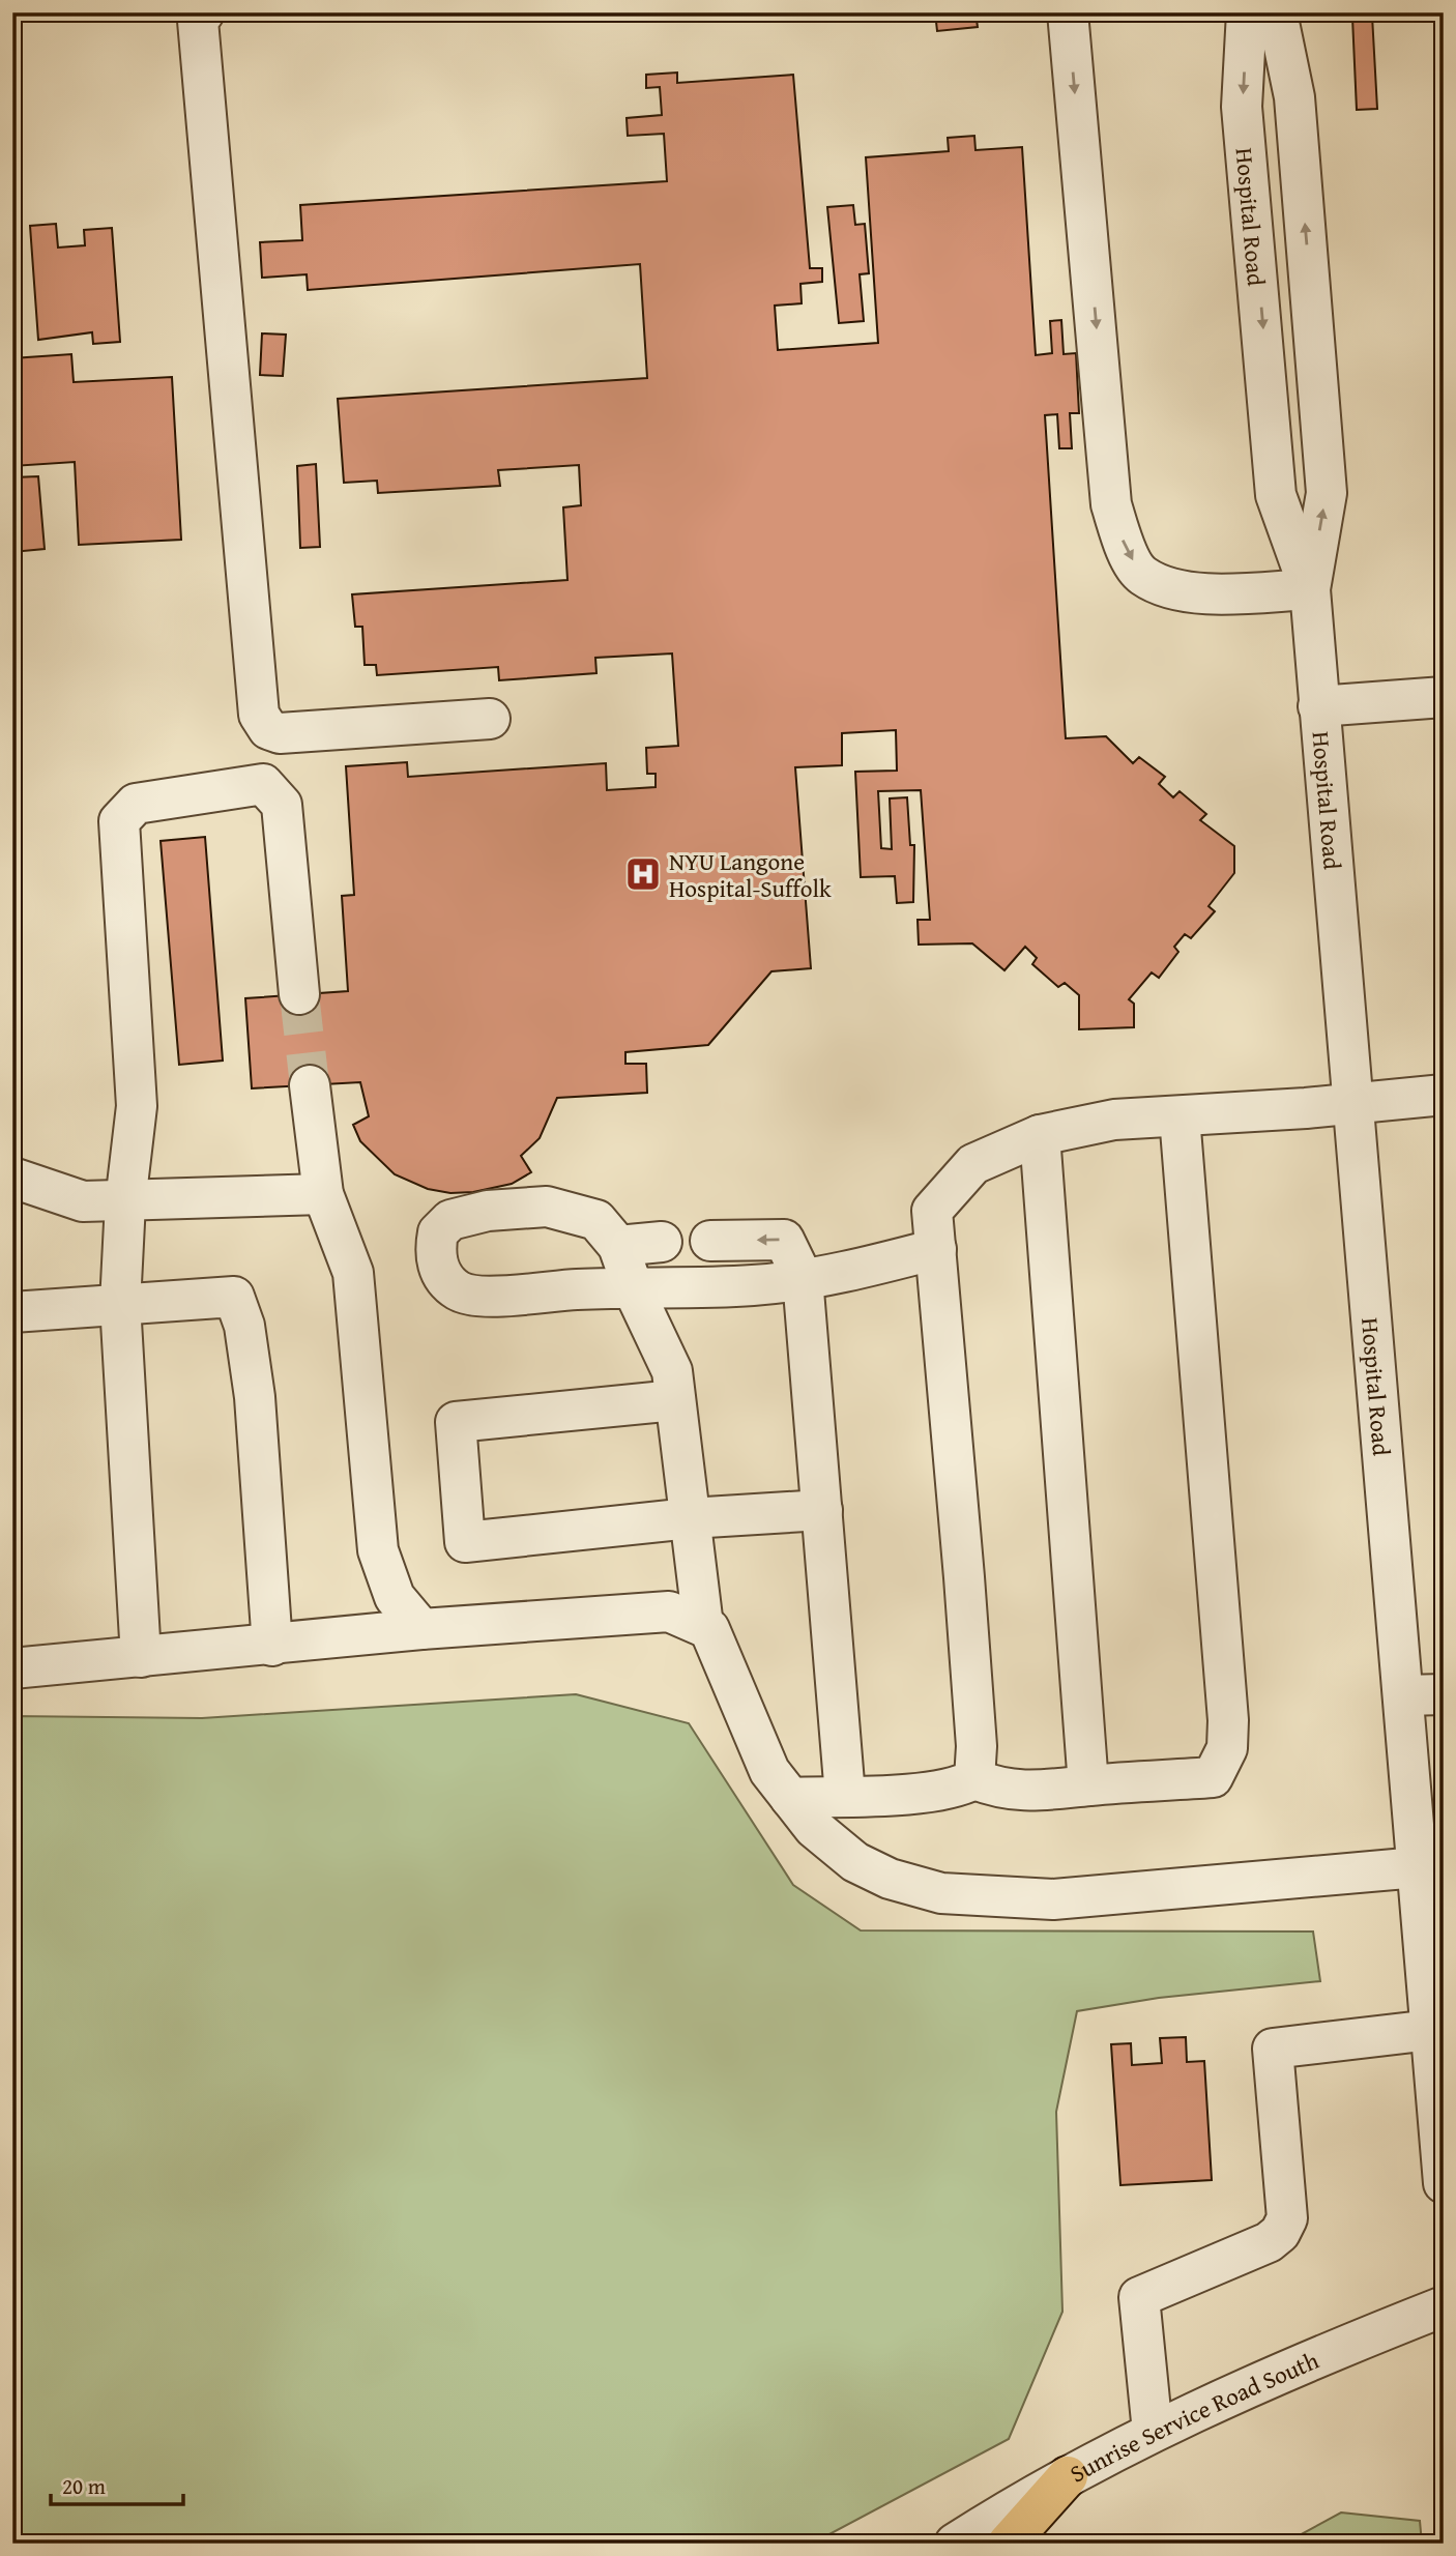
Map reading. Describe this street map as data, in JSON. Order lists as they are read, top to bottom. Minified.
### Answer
{"streets":{"street":["Hospital Road","Sunrise Service Road South"]},"places":{"hospital":["NYU Langone Hospital-Suffolk"]},"scale_bar":"20 m"}
